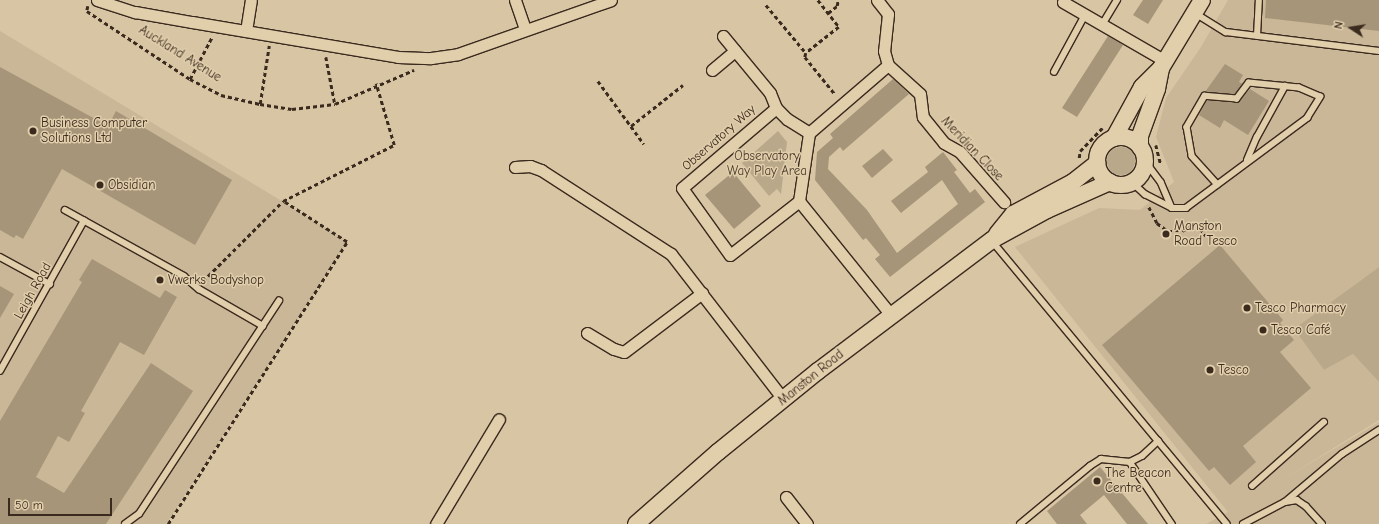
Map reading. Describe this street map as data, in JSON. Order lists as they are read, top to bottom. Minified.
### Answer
{"streets":{"main road":["Manston Road"],"street":["Auckland Avenue","Observatory Way","Meridian Close"],"lane":["Leigh Road"]},"parks":["Observatory Way Play Area"],"places":["Business Computer Solutions Ltd","Obsidian","Manston Road Tesco","Vwerks Bodyshop","Tesco Pharmacy","Tesco Café","Tesco","The Beacon Centre"],"scale_bar":"50 m","north":"left"}
